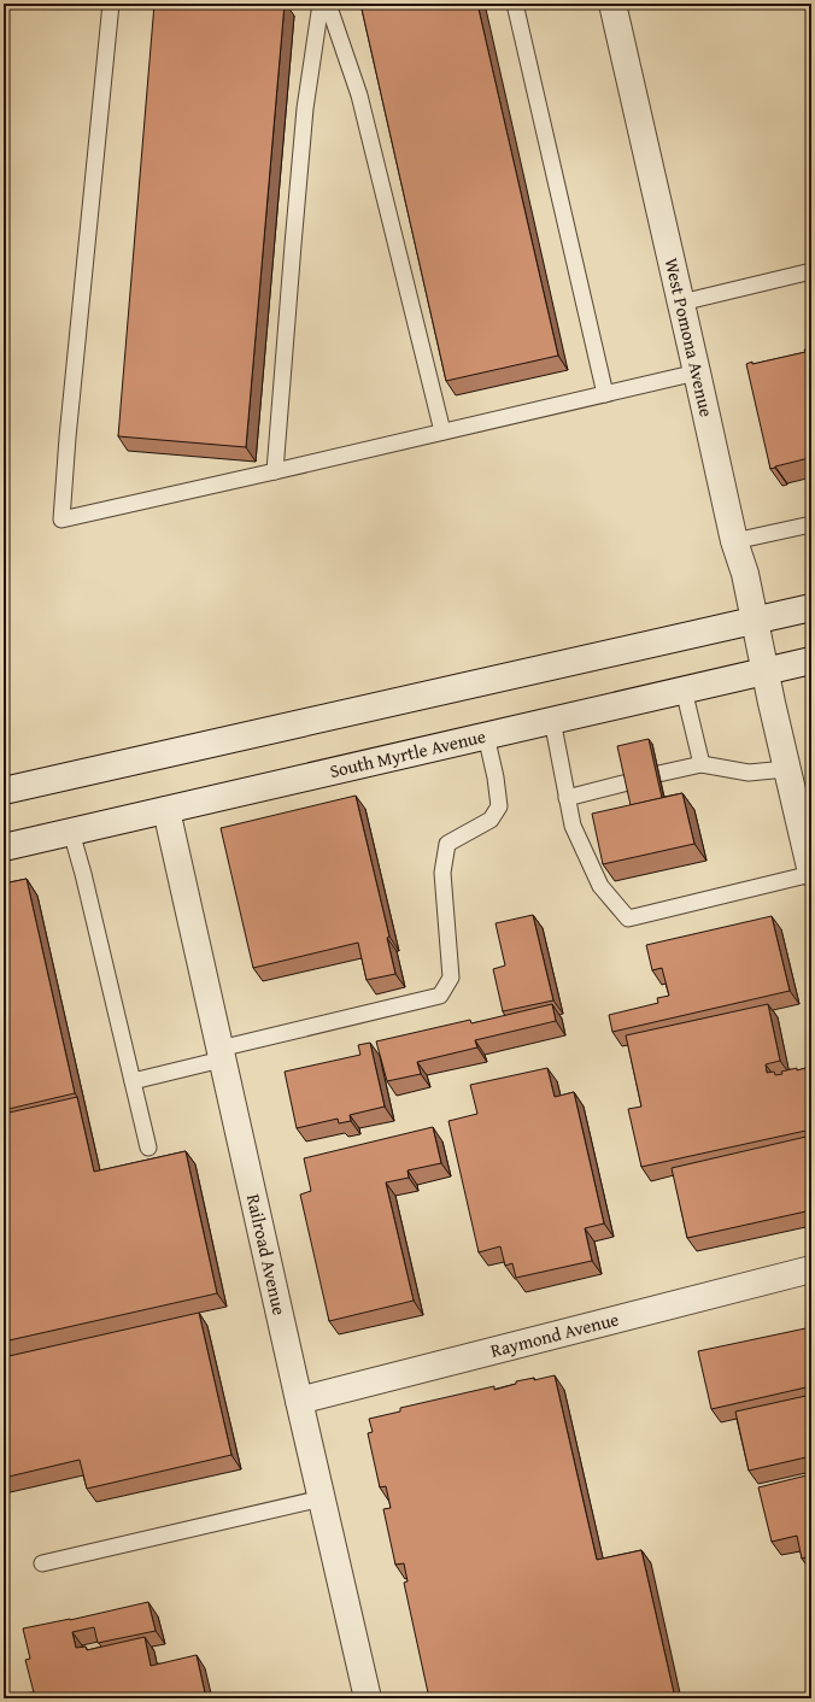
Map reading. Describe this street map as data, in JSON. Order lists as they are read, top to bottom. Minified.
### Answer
{"streets":{"street":["West Pomona Avenue","South Myrtle Avenue","Railroad Avenue","Raymond Avenue"]},"crossings":[["West Pomona Avenue","South Myrtle Avenue"],["South Myrtle Avenue","Railroad Avenue"],["Railroad Avenue","Raymond Avenue"]]}
